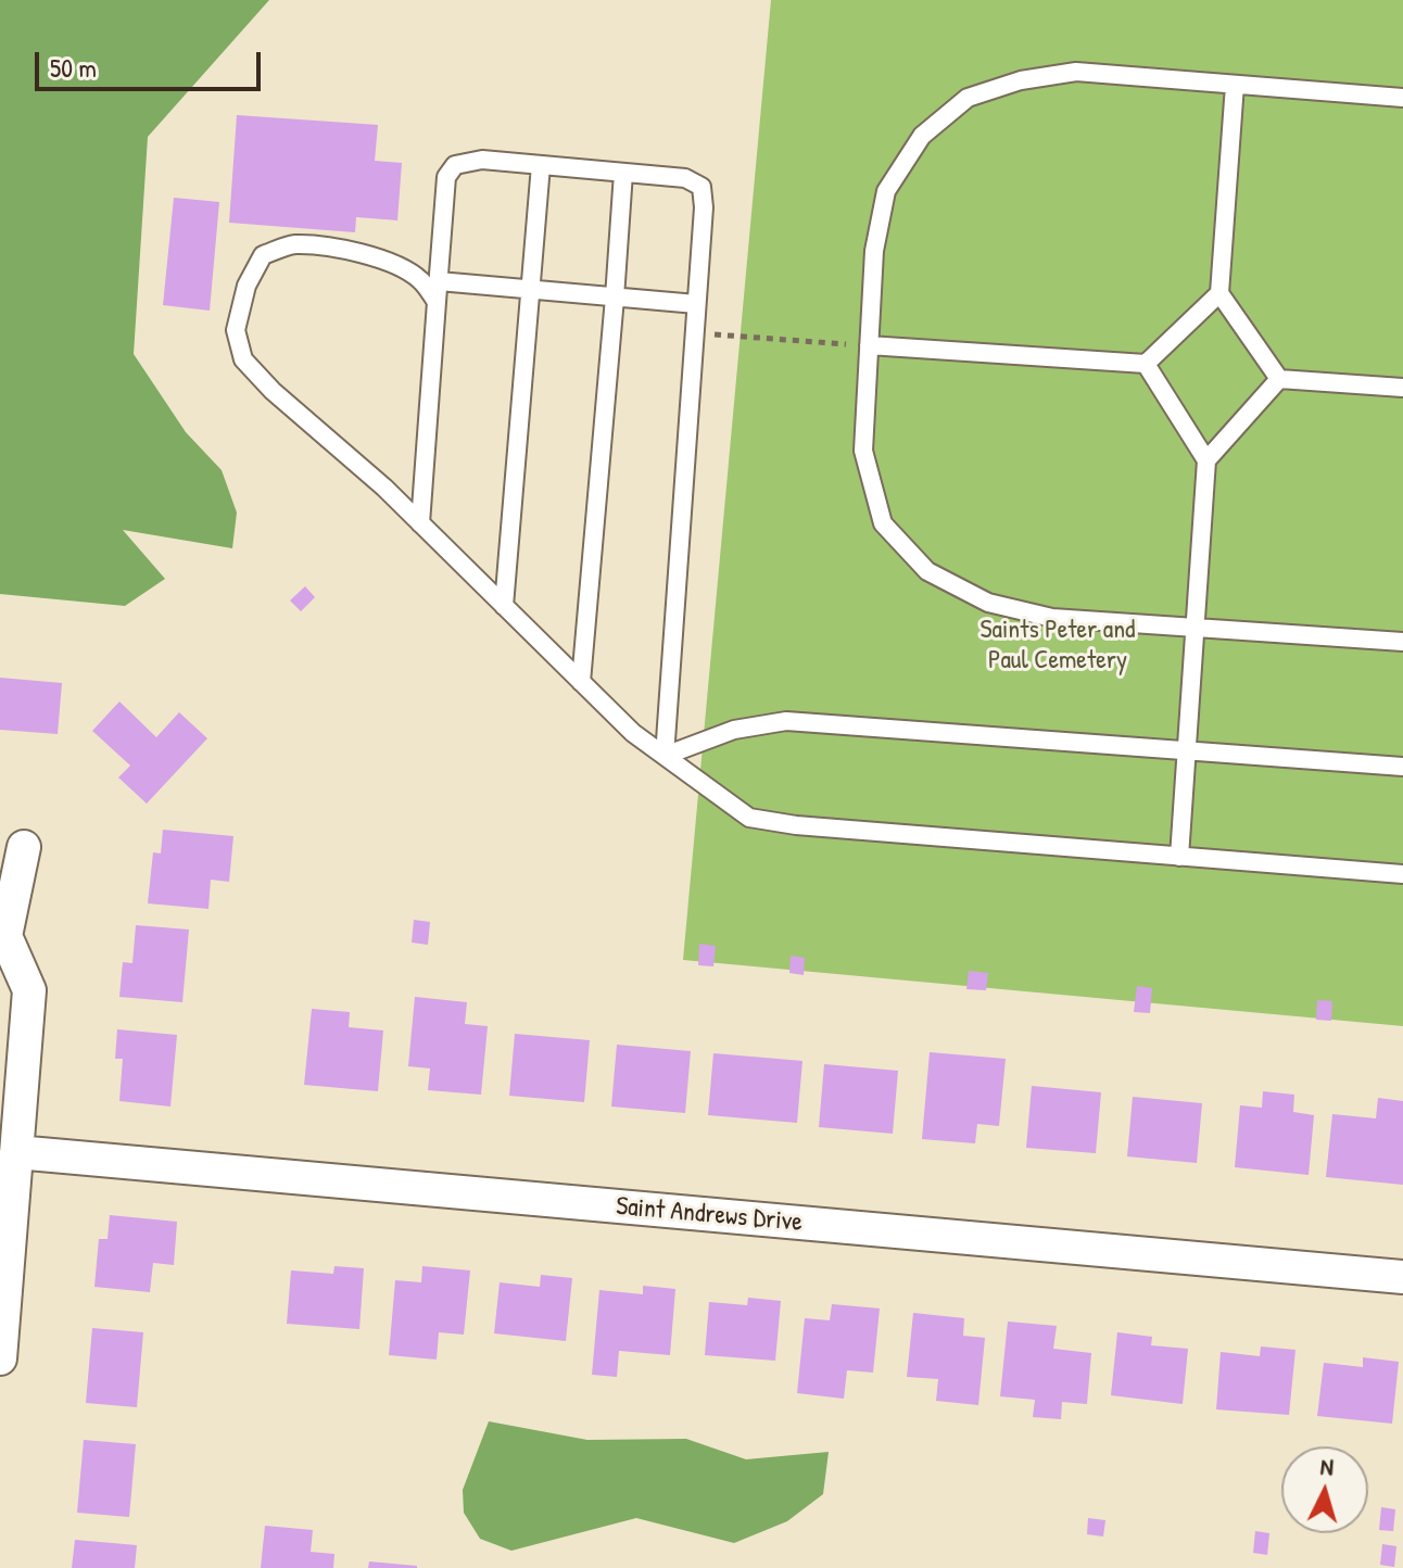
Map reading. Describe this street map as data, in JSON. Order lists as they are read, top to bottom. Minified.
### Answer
{"streets":{"street":["Saint Andrews Drive"]},"parks":["Saints Peter and Paul Cemetery"],"scale_bar":"50 m","north":"top"}
